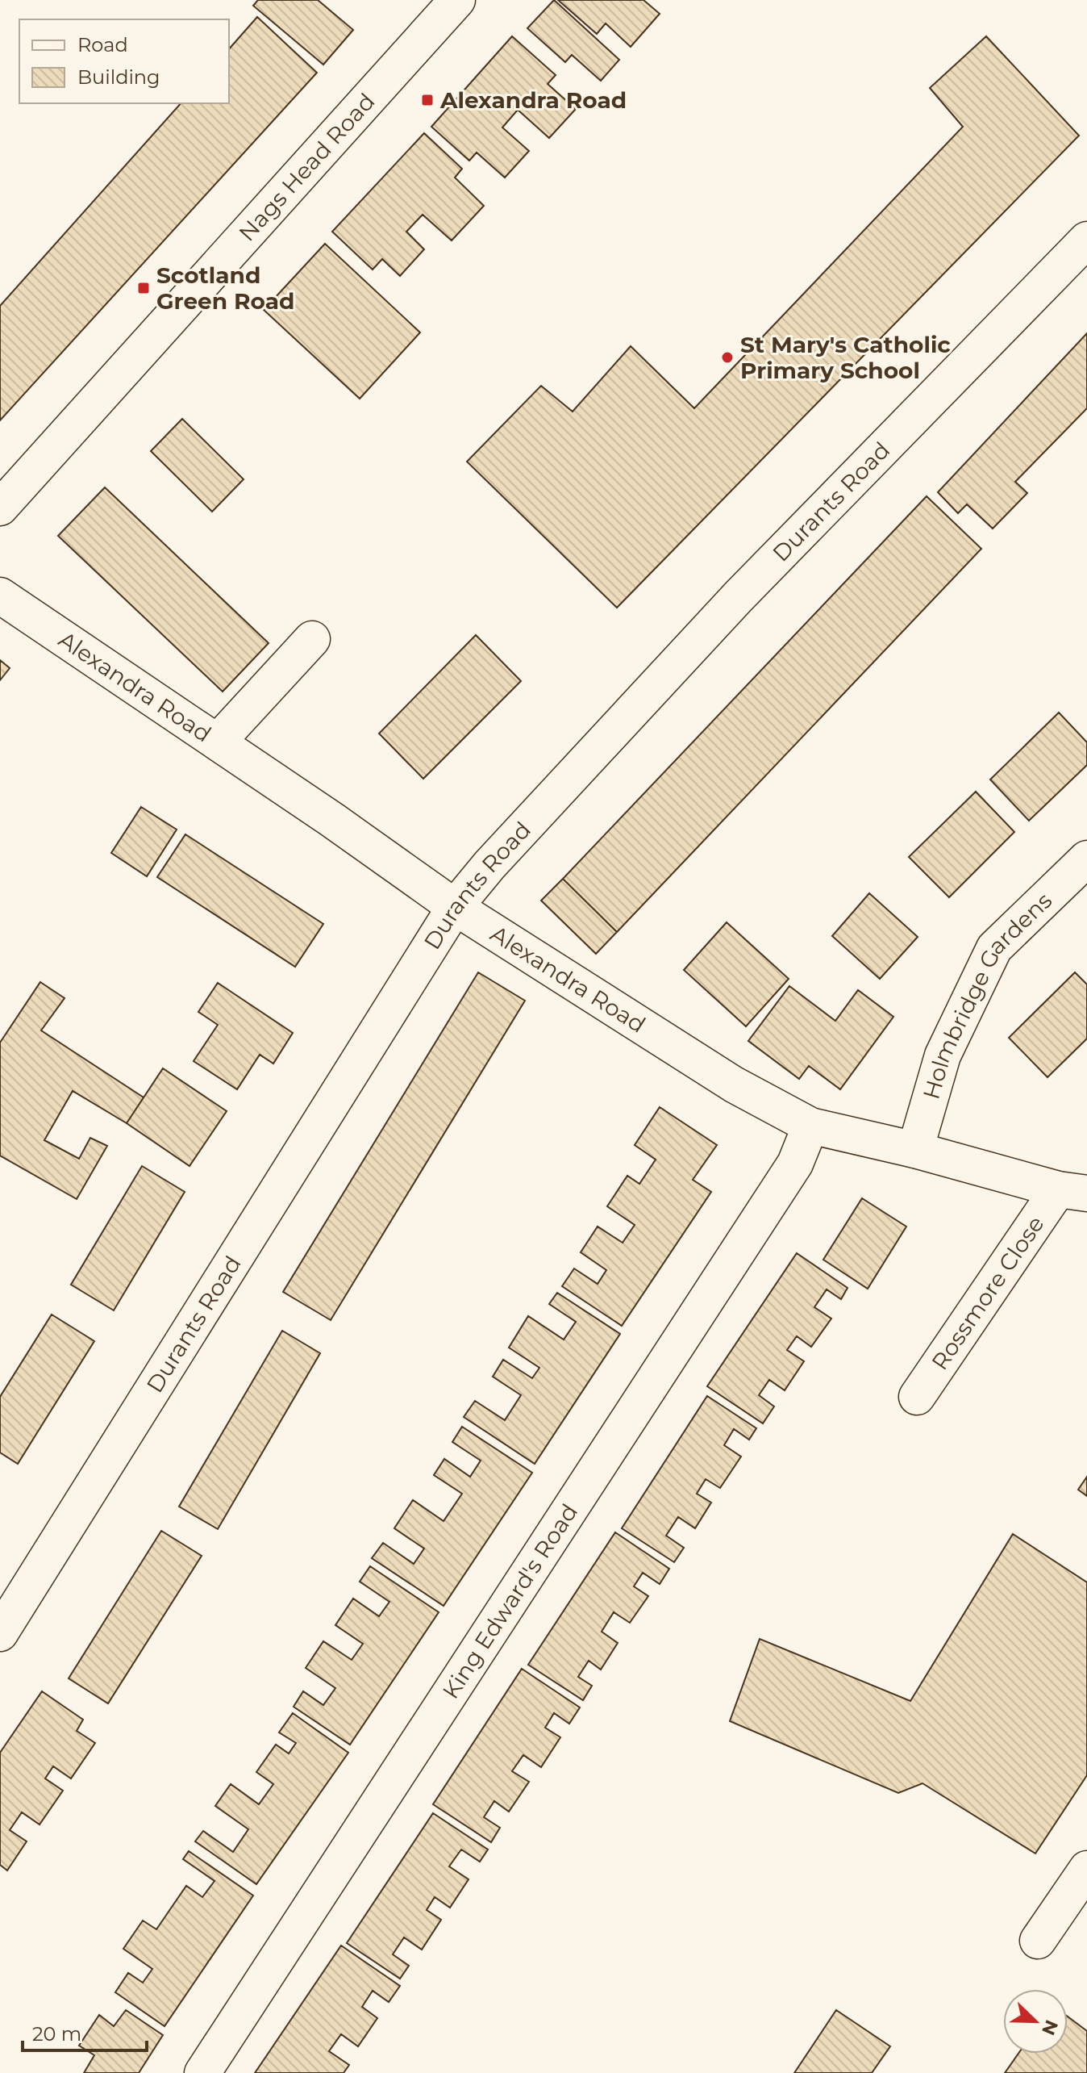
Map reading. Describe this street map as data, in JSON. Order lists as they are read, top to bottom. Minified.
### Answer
{"streets":{"street":["Nags Head Road","Durants Road","Alexandra Road","Holmbridge Gardens","Rossmore Close","King Edward's Road"]},"crossings":[["Durants Road","Alexandra Road"],["Alexandra Road","Holmbridge Gardens"],["Alexandra Road","Rossmore Close"],["Alexandra Road","King Edward's Road"]],"places":{"transit":["Alexandra Road","Scotland Green Road"],"other":["St Mary's Catholic Primary School"]},"legend":["Road","Building"],"scale_bar":"20 m","north":"bottom right"}
